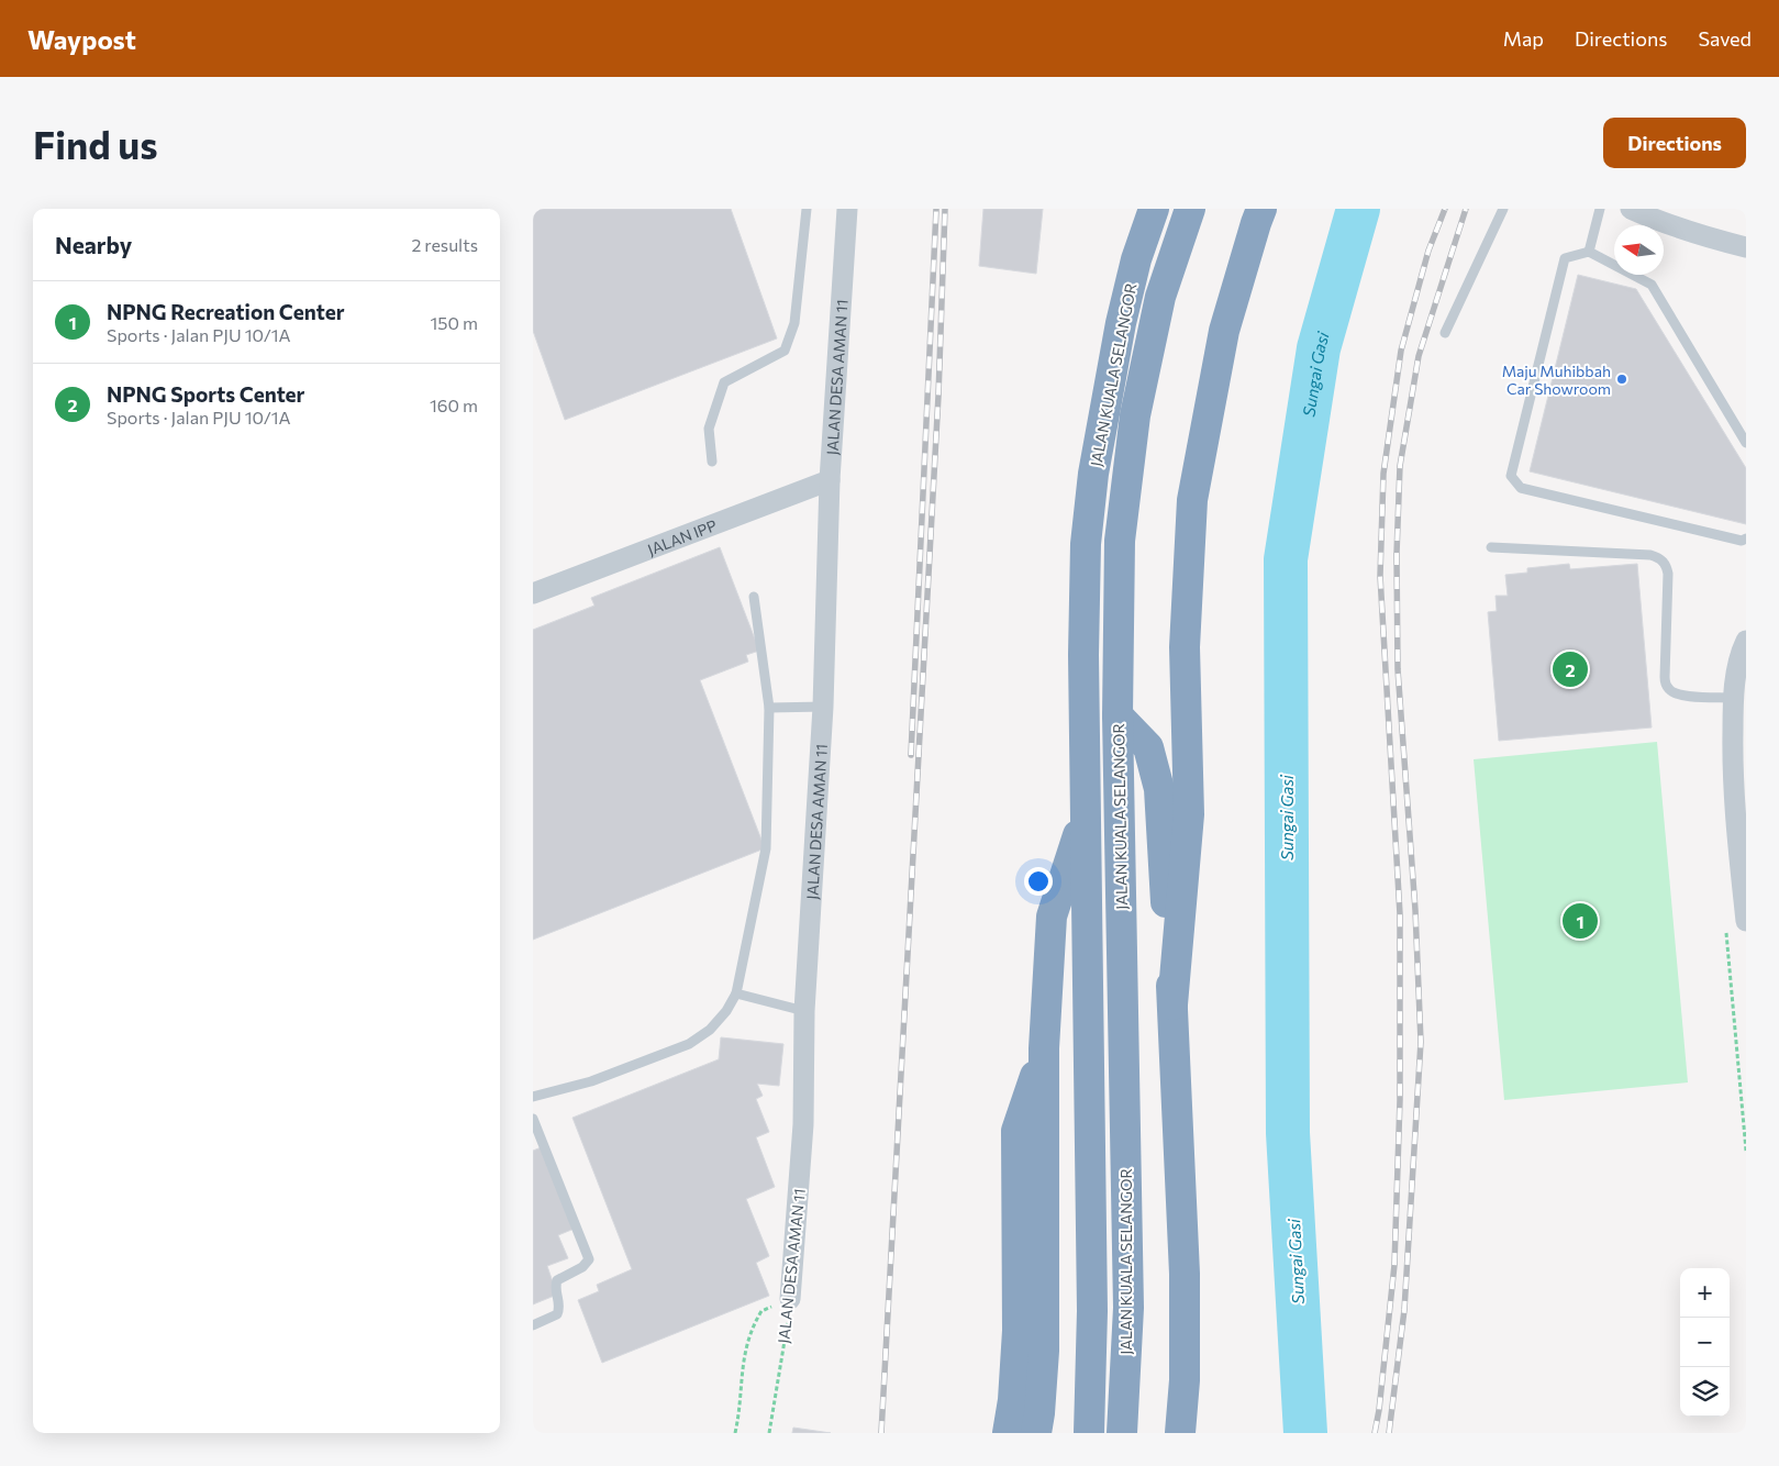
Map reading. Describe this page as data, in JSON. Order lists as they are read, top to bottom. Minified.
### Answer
{"streets":{"highway":["JALAN KUALA SELANGOR"],"street":["JALAN DESA AMAN 11","JALAN IPP"]},"crossings":[["JALAN DESA AMAN 11","JALAN IPP"]],"water":["Sungai Gasi"],"places":["Maju Muhibbah Car Showroom"],"north":"left","page":{"header":"Waypost","nav":["Map","Directions","Saved"],"buttons":"Directions","title":"Find us","heading":["Nearby","2 results"],"list":[{"mark":"1","name":"NPNG Recreation Center","note":"Sports · Jalan PJU 10/1A","value":"150 m"},{"mark":"2","name":"NPNG Sports Center","note":"Sports · Jalan PJU 10/1A","value":"160 m"}],"pins":["2","1"],"map_buttons":["+","−"]}}
